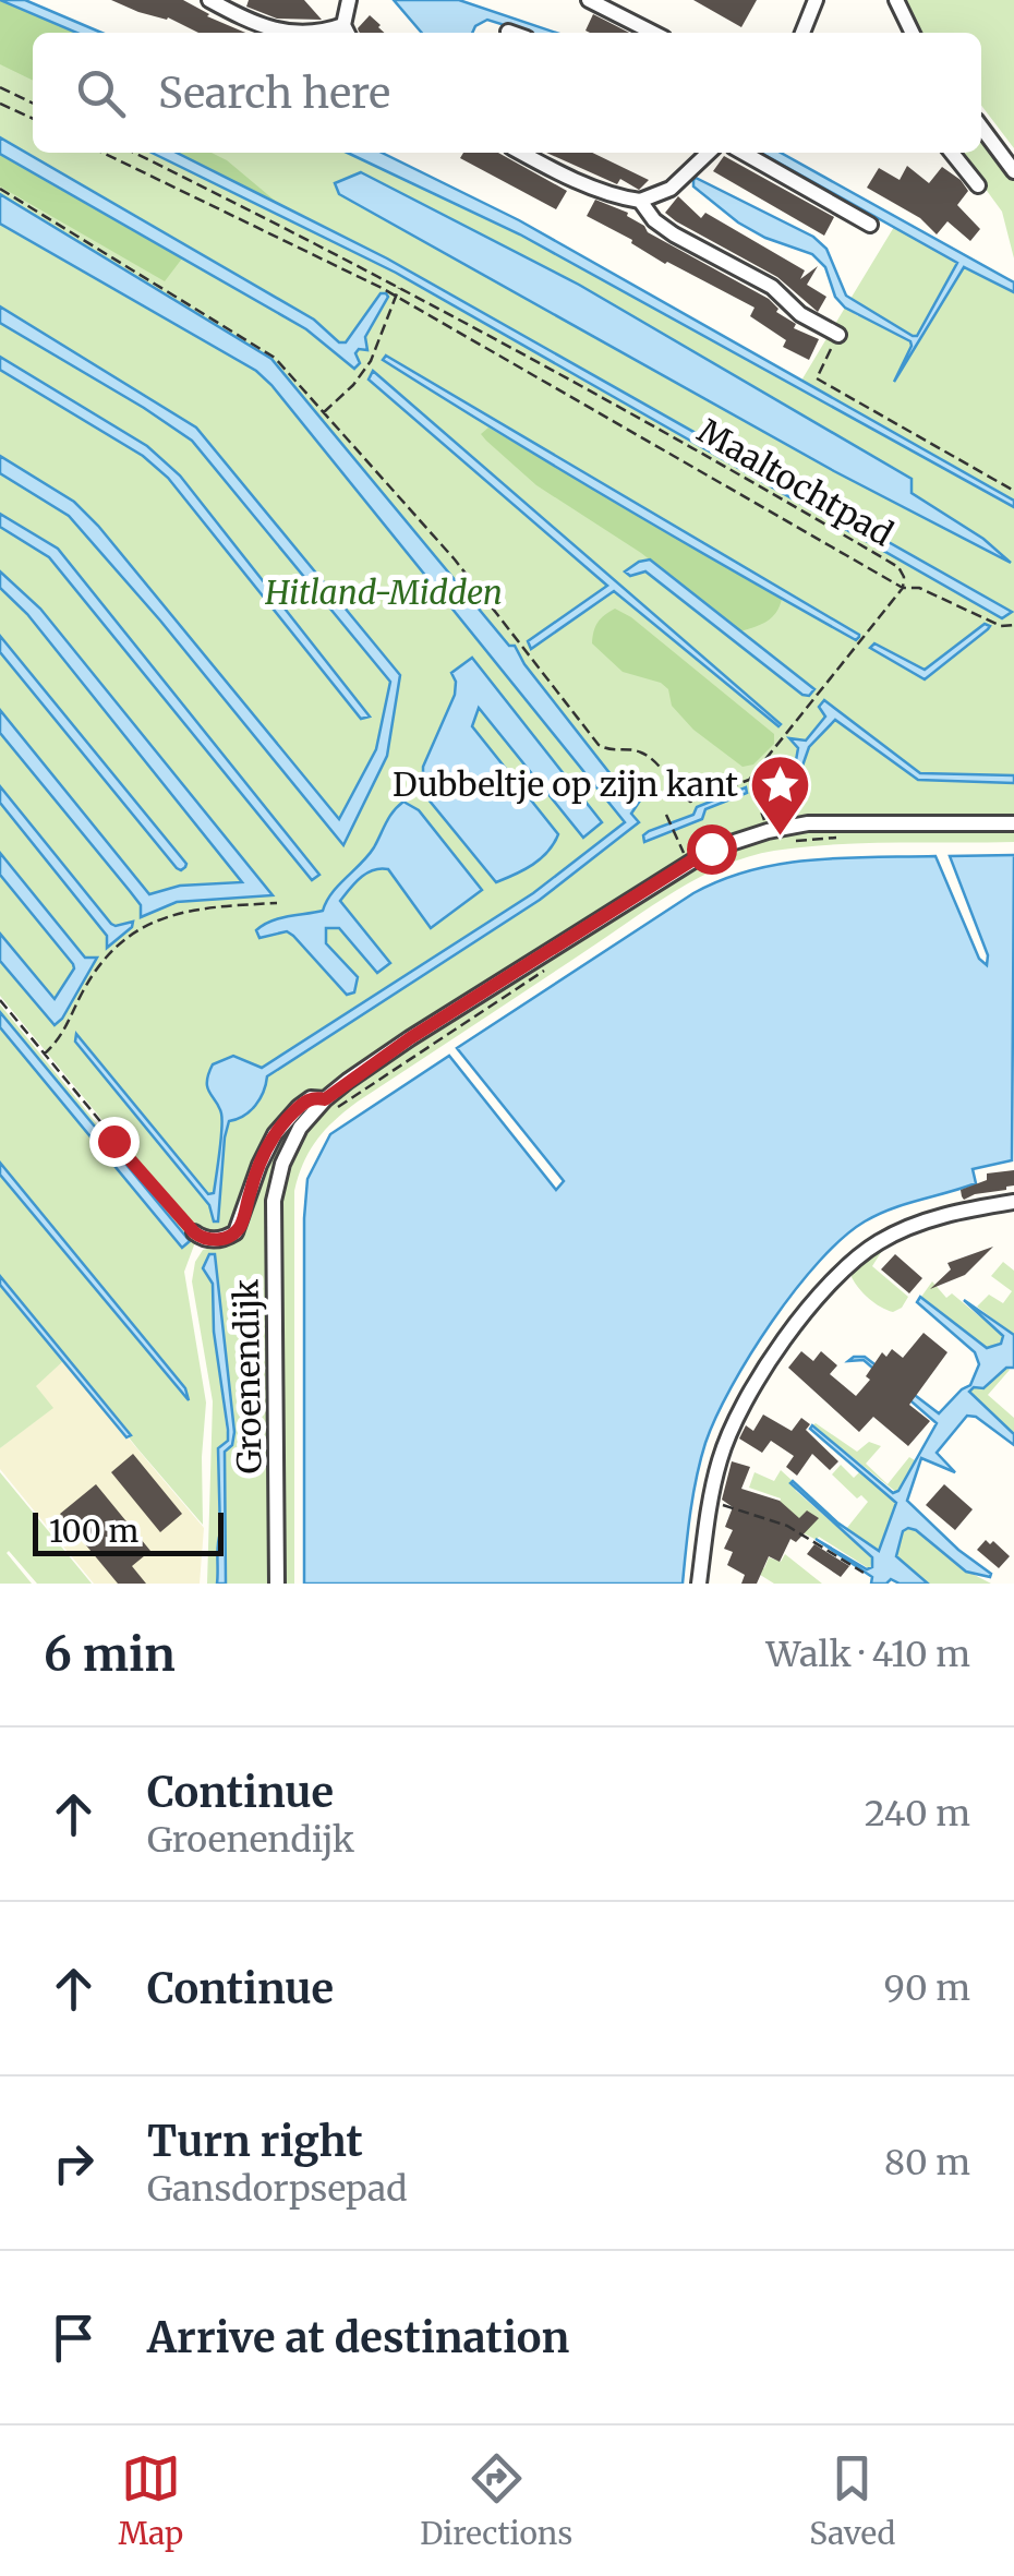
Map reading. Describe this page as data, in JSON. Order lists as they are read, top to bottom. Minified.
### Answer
{"streets":{"street":["Groenendijk"],"path":["Maaltochtpad"]},"parks":["Hitland-Midden"],"places":{"place":["Dubbeltje op zijn kant"]},"scale_bar":"100 m","page":{"search":"Search here","scale":"100 m","heading":["6 min","Walk · 410 m"],"list":[["Continue","Groenendijk","240 m"],["Continue","90 m"],["Turn right","Gansdorpsepad","80 m"],"Arrive at destination"],"nav":["Map","Directions","Saved"]}}
